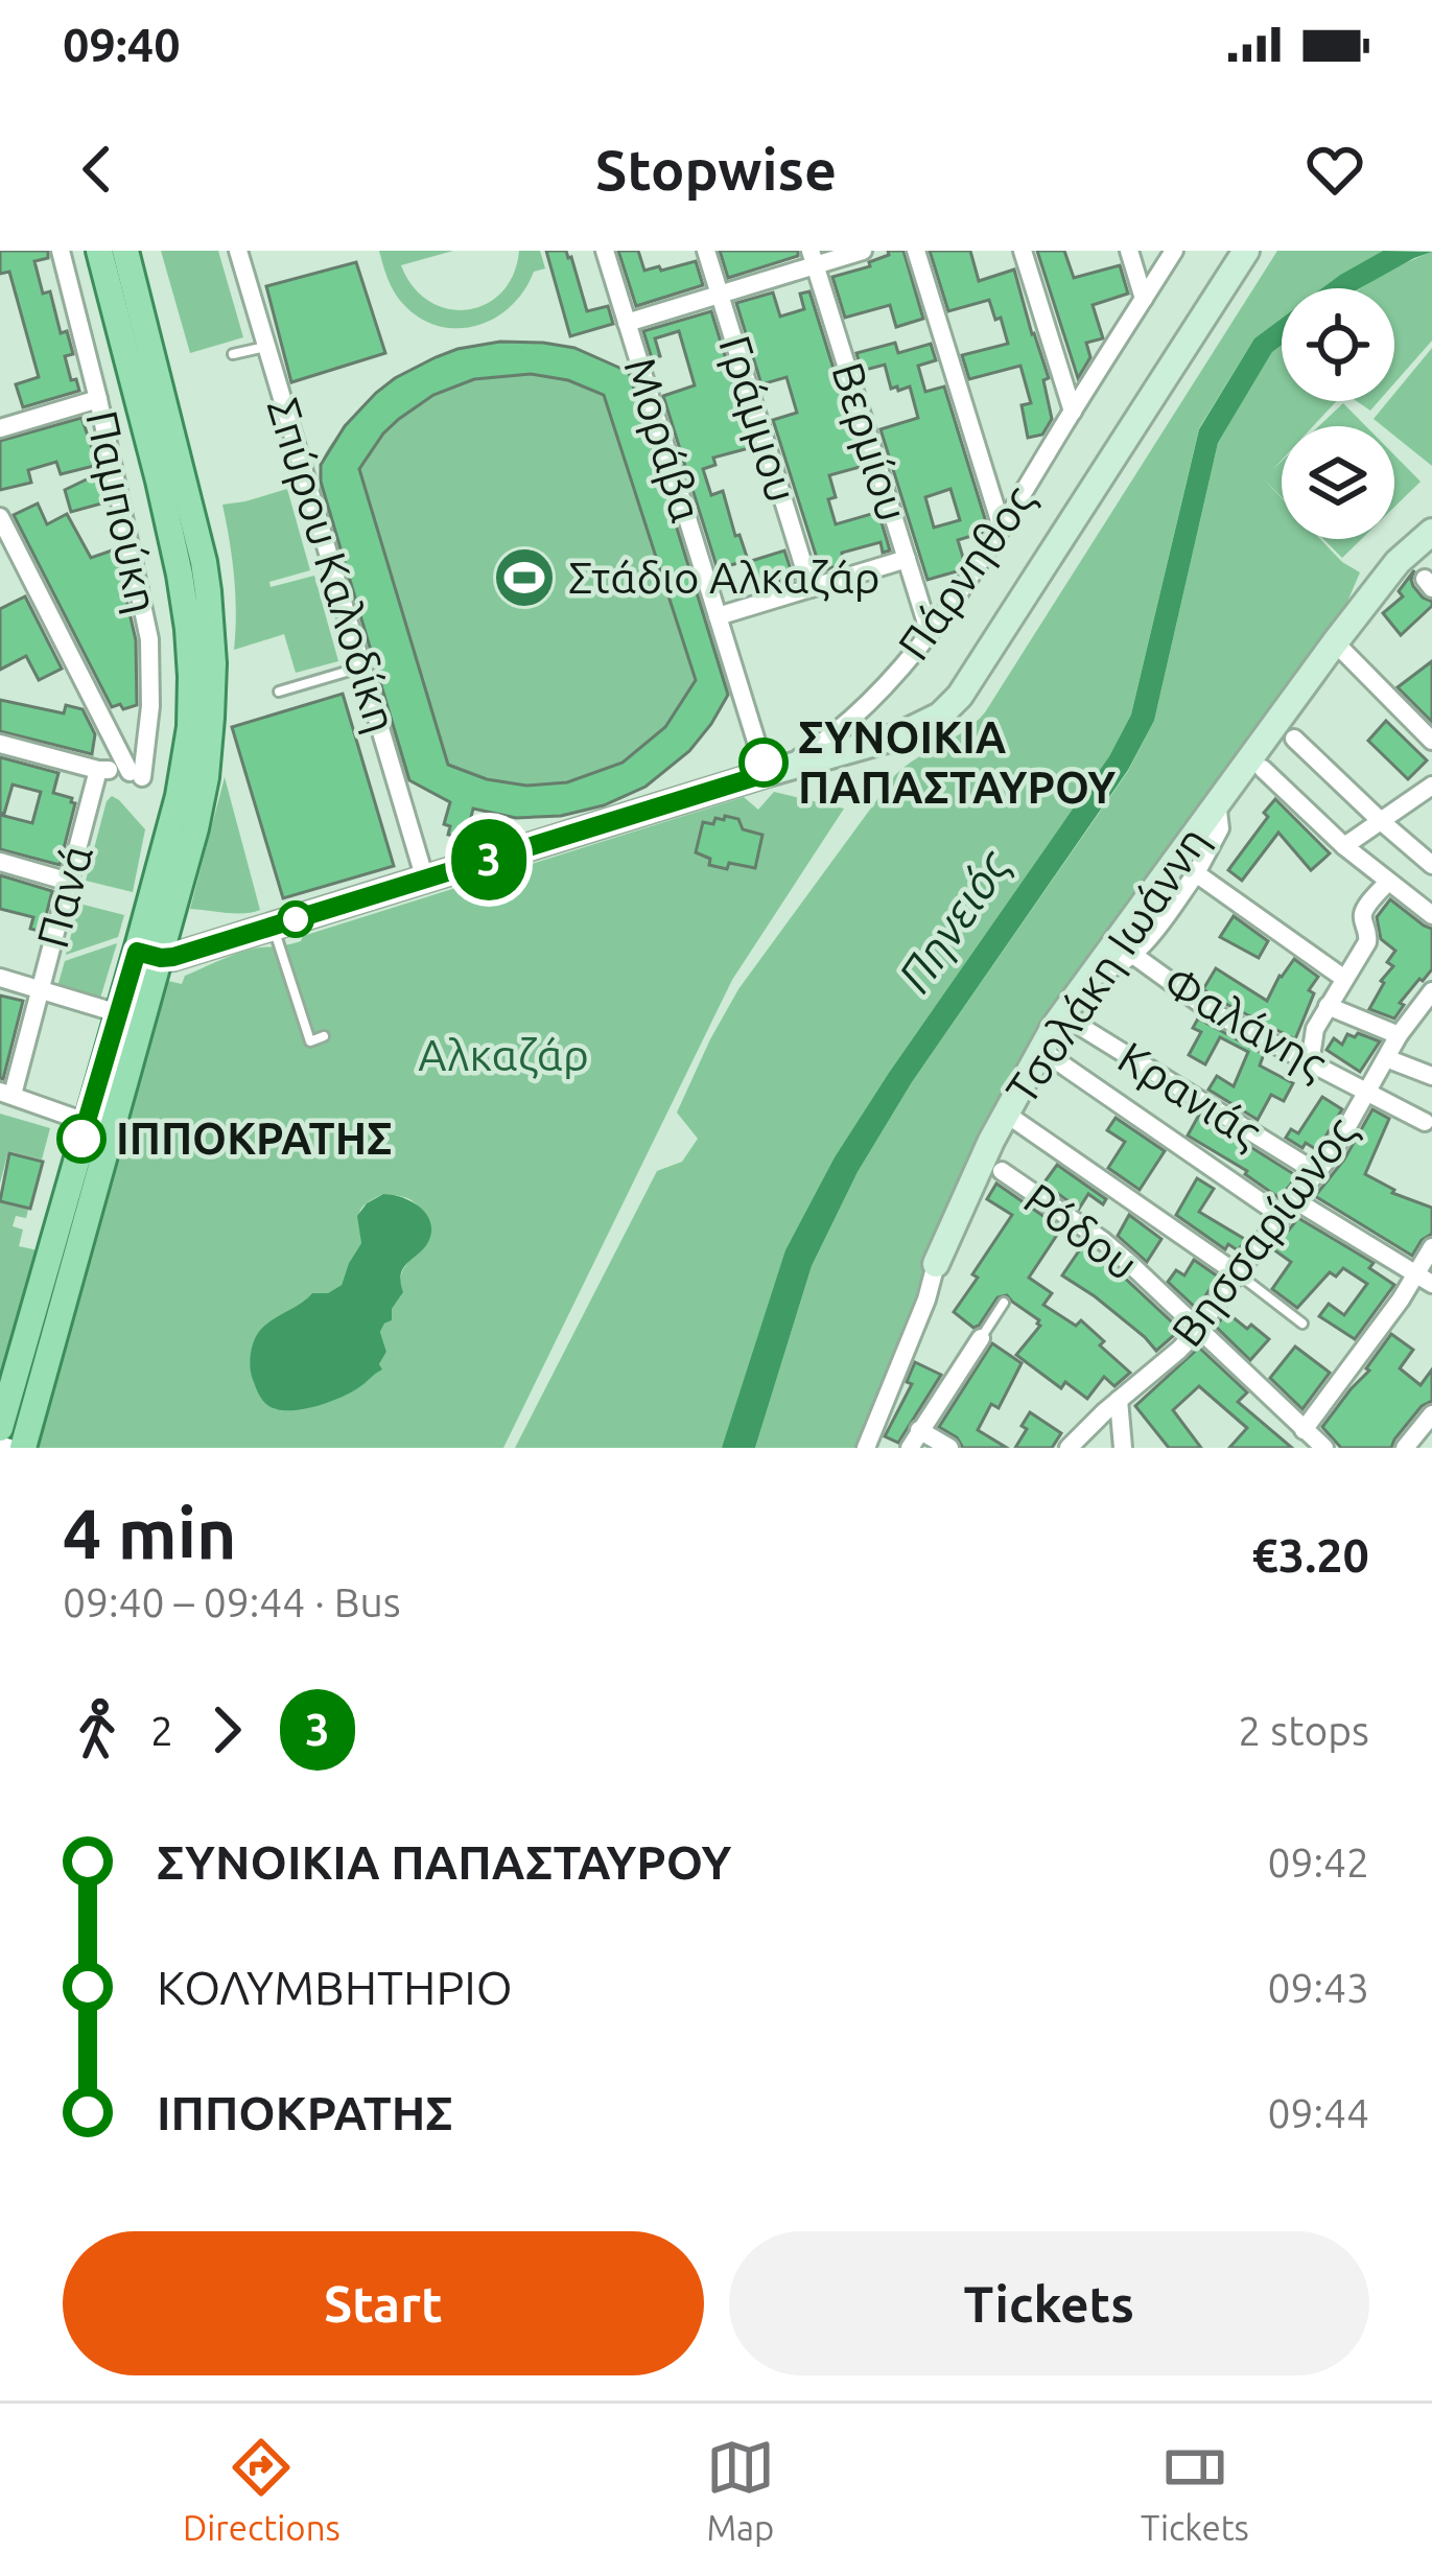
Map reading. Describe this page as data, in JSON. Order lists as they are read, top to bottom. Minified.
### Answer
{"streets":{"street":["Γράμμου","Μοράβα","Βερμίου","Παμπούκη","Σπύρου Καλοδίκη","Πάρνηθος","Πανά","Τσολάκη Ιωάννη","Φαλάνης","Κρανιάς","Ρόδου","Βησσαρίωνος"]},"crossings":[["Μοράβα","Πάρνηθος"],["Βερμίου","Πάρνηθος"],["Σπύρου Καλοδίκη","Πάρνηθος"],["Τσολάκη Ιωάννη","Κρανιάς"],["Φαλάνης","Βησσαρίωνος"],["Κρανιάς","Βησσαρίωνος"],["Ρόδου","Βησσαρίωνος"]],"water":["Πηνειός"],"parks":["Αλκαζάρ"],"places":{"sports":["Στάδιο Αλκαζάρ"],"other":["ΣΥΝΟΙΚΙΑ ΠΑΠΑΣΤΑΥΡΟΥ","ΙΠΠΟΚΡΑΤΗΣ"]},"lines":["bus line 3"],"page":{"status":"09:40","header":"Stopwise","on_map":"3","heading":["4 min","09:40 – 09:44 · Bus","€3.20"],"legs":["2","3","2 stops"],"list":[{"name":"ΣΥΝΟΙΚΙΑ ΠΑΠΑΣΤΑΥΡΟΥ","value":"09:42"},{"name":"ΚΟΛΥΜΒΗΤΗΡΙΟ","value":"09:43"},{"name":"ΙΠΠΟΚΡΑΤΗΣ","value":"09:44"}],"buttons":["Start","Tickets"],"tabs":["Directions","Map","Tickets"]}}
